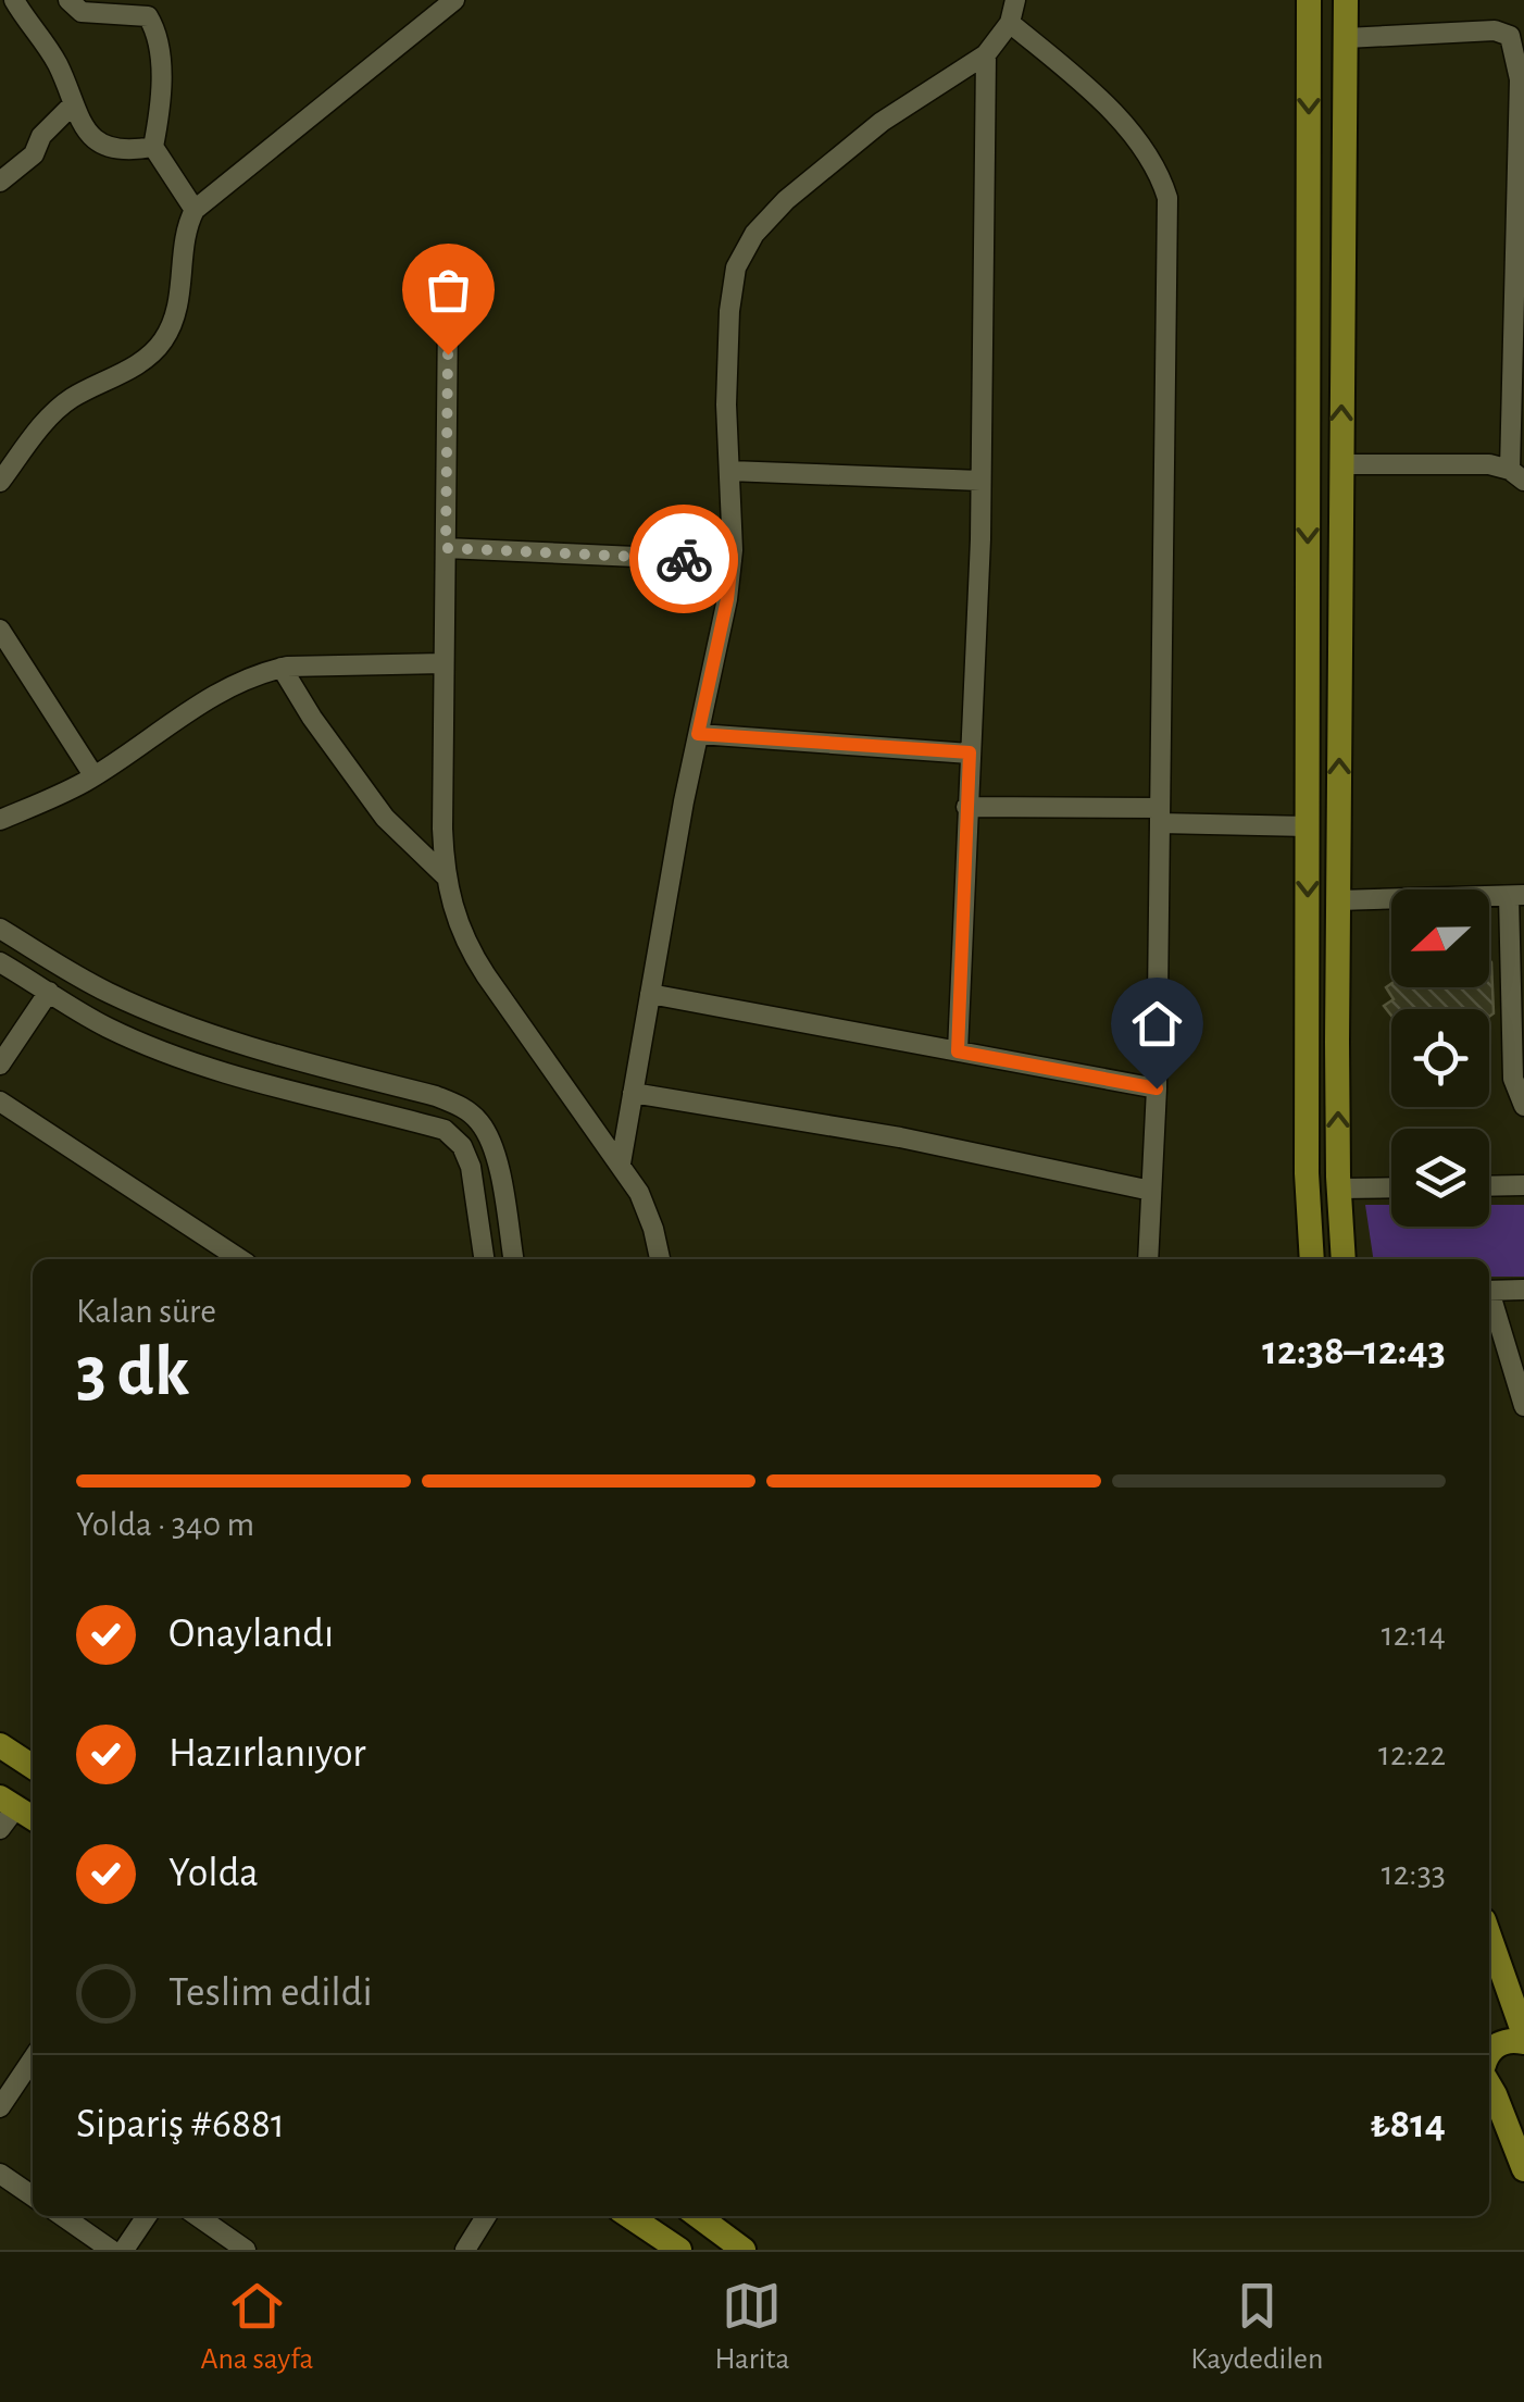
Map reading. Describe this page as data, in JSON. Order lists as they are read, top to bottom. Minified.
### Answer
{"north":"left","page":{"heading":["3 dk","Kalan süre","12:38–12:43"],"panel":["Sipariş #6881","₺814"],"bar":"Yolda · 340 m","list":[["Onaylandı","12:14"],["Hazırlanıyor","12:22"],["Yolda","12:33"],"Teslim edildi"],"tabs":["Ana sayfa","Harita","Kaydedilen"]}}
